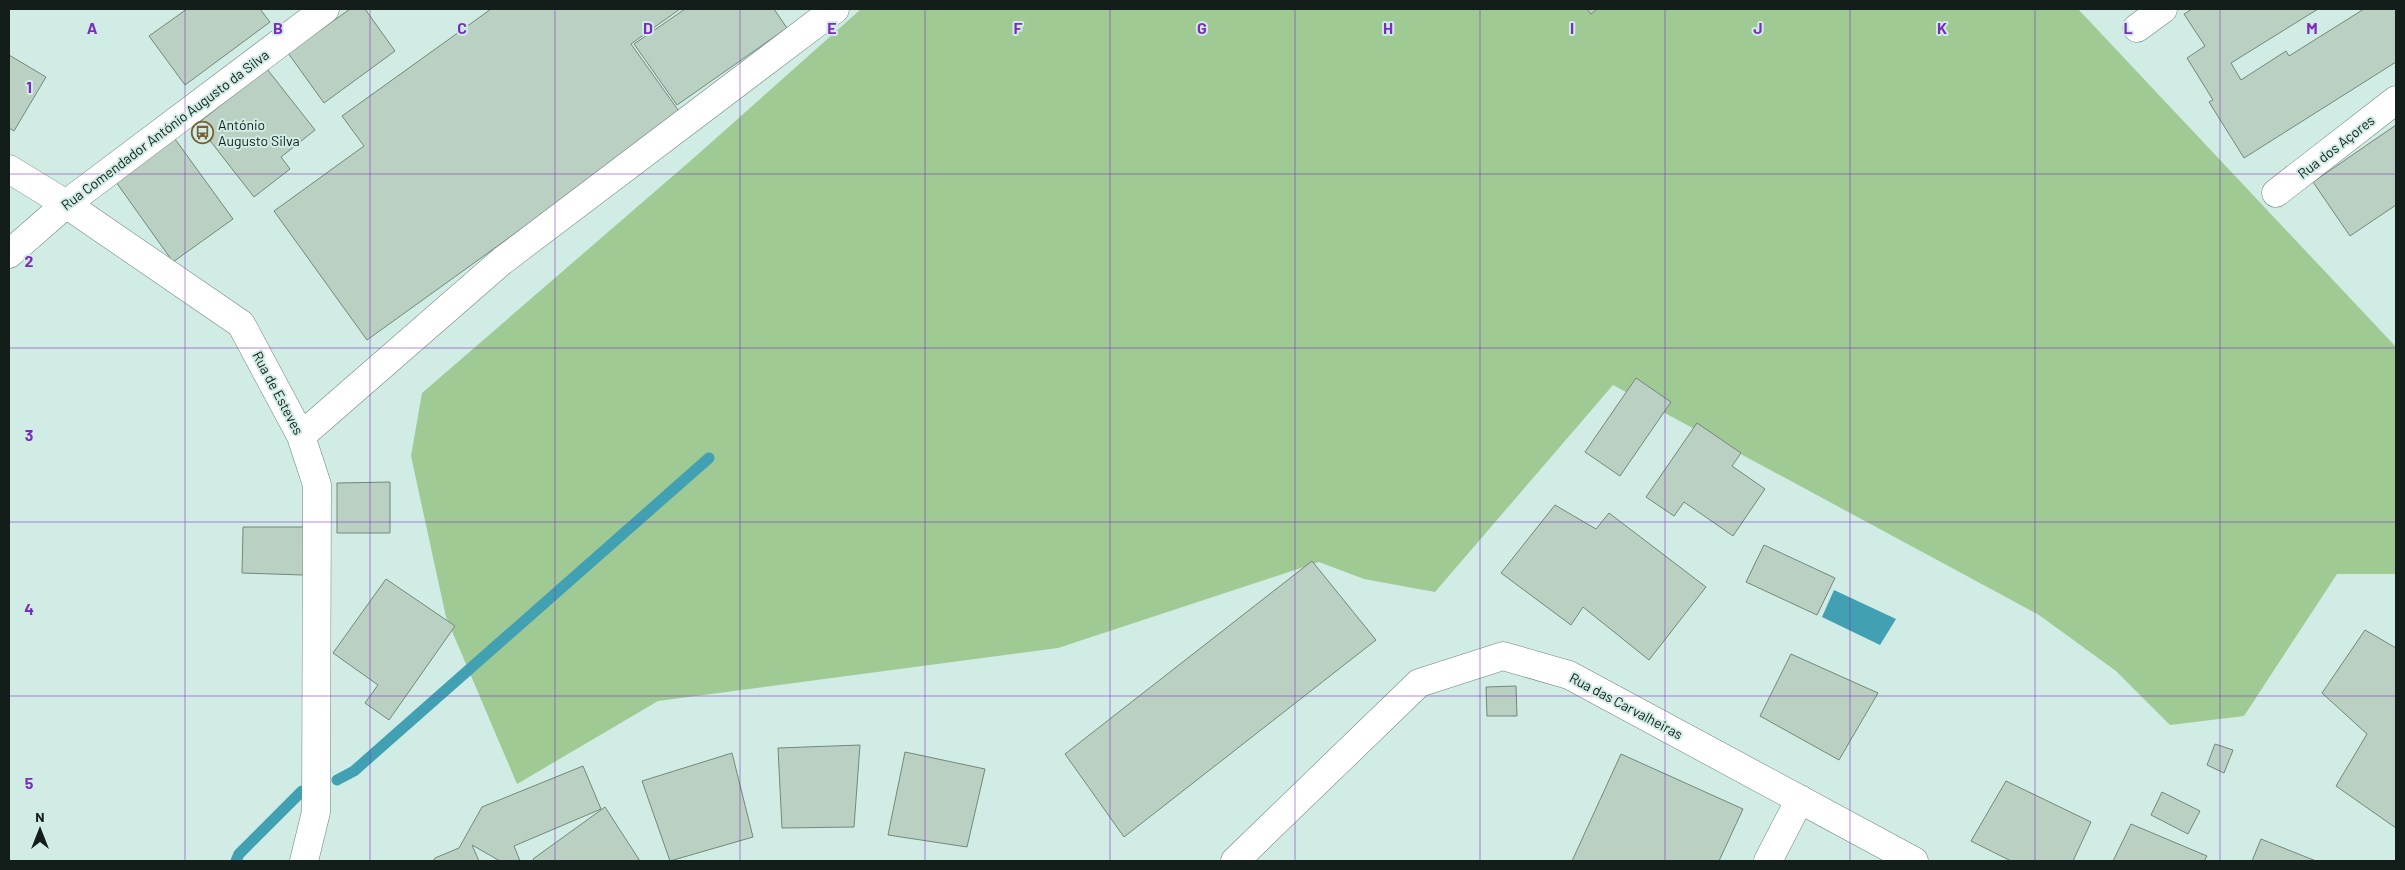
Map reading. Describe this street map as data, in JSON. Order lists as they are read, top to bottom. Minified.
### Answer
{"streets":{"street":["Rua Comendador António Augusto da Silva","Rua dos Açores","Rua de Esteves","Rua das Carvalheiras"]},"crossings":[["Rua Comendador António Augusto da Silva","Rua de Esteves"]],"places":{"bus stop":["António Augusto Silva"]},"north":"top","grid":{"columns":["A","B","C","D","E","F","G","H","I","J","K","L","M"],"rows":["1","2","3","4","5"]}}
